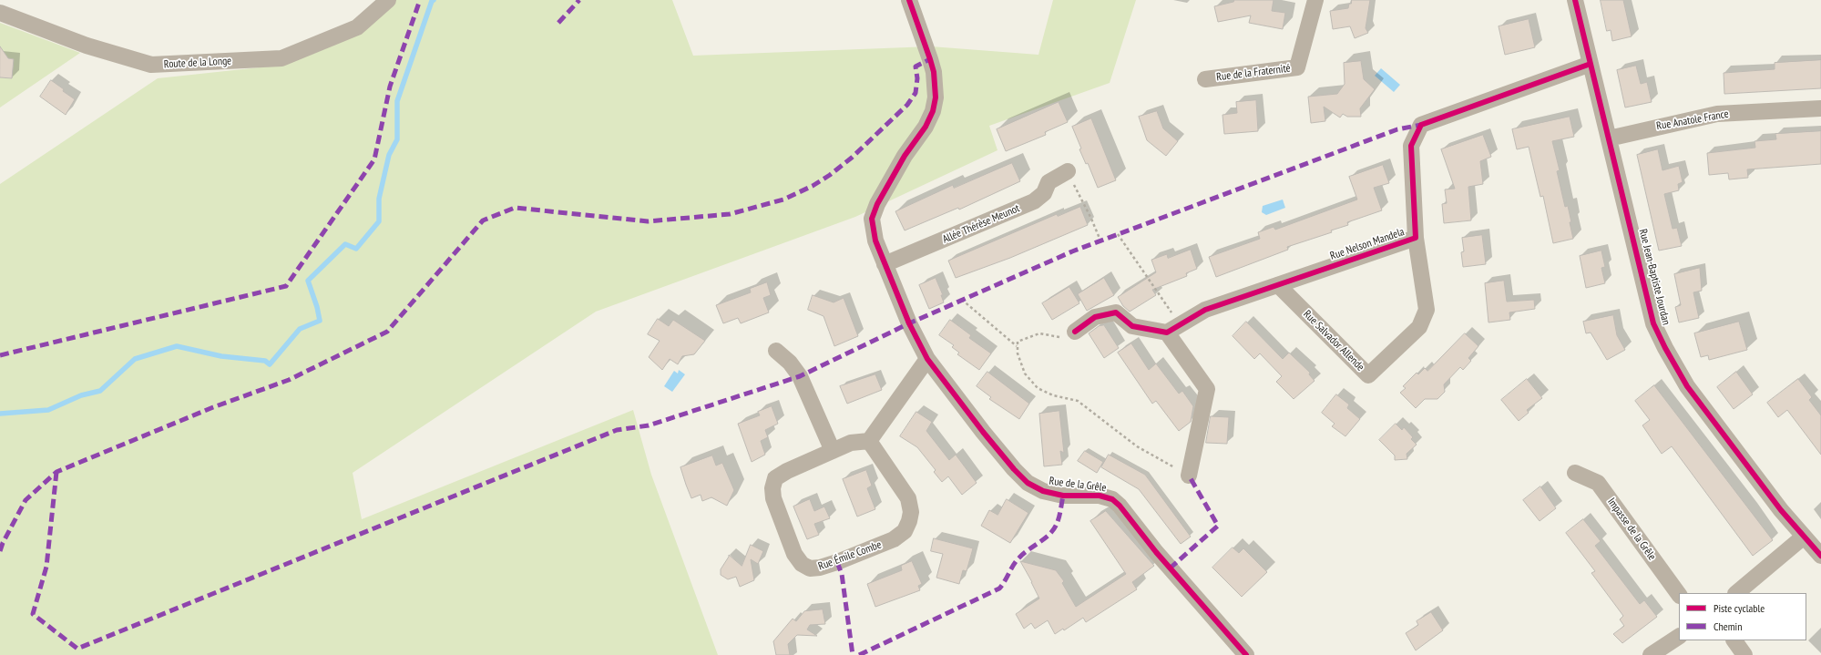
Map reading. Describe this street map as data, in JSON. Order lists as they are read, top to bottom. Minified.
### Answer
{"streets":{"street":["Route de la Longe","Rue de la Fraternité","Rue Anatole France","Allée Thérèse Meunot","Rue Nelson Mandela","Rue Jean-Baptiste Jourdan","Rue Salvador Allende","Rue de la Grêle","Impasse de la Grêle","Rue Émile Combe"]},"crossings":[["Rue Anatole France","Rue Jean-Baptiste Jourdan"],["Allée Thérèse Meunot","Rue de la Grêle"],["Rue Nelson Mandela","Rue Jean-Baptiste Jourdan"],["Rue Nelson Mandela","Rue Salvador Allende"]],"legend":["Piste cyclable","Chemin"]}
